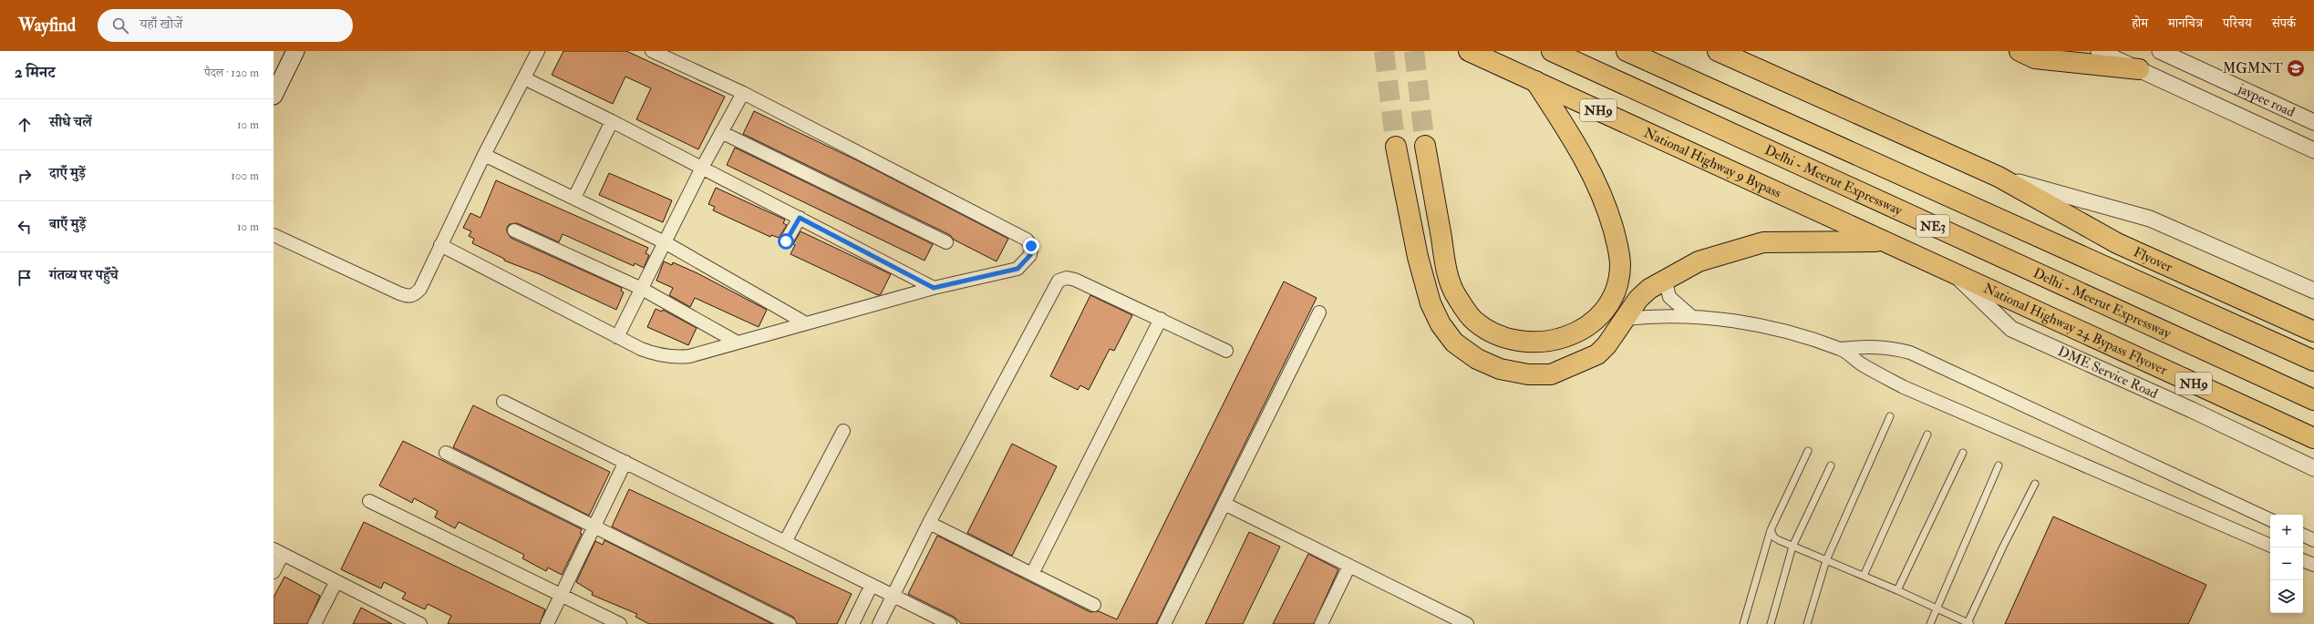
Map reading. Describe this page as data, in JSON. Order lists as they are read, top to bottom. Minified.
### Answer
{"streets":{"highway":["NH9","National Highway 9 Bypass","Delhi - Meerut Expressway","NE3","Flyover","National Highway 24 Bypass Flyover"],"street":["jaypee road","DME Service Road"]},"crossings":[["National Highway 9 Bypass","National Highway 24 Bypass Flyover"],["National Highway 9 Bypass","DME Service Road"],["National Highway 24 Bypass Flyover","DME Service Road"]],"places":{"school or university":["MGMNT"]},"page":{"header":"Wayfind","search":"यहाँ खोजें","nav":["होम","मानचित्र","परिचय","संपर्क"],"heading":["2 मिनट","पैदल · 120 m"],"list":[["सीधे चलें","10 m"],["दाएँ मुड़ें","100 m"],["बाएँ मुड़ें","10 m"],"गंतव्य पर पहुँचे"],"map_buttons":["+","−"]}}
